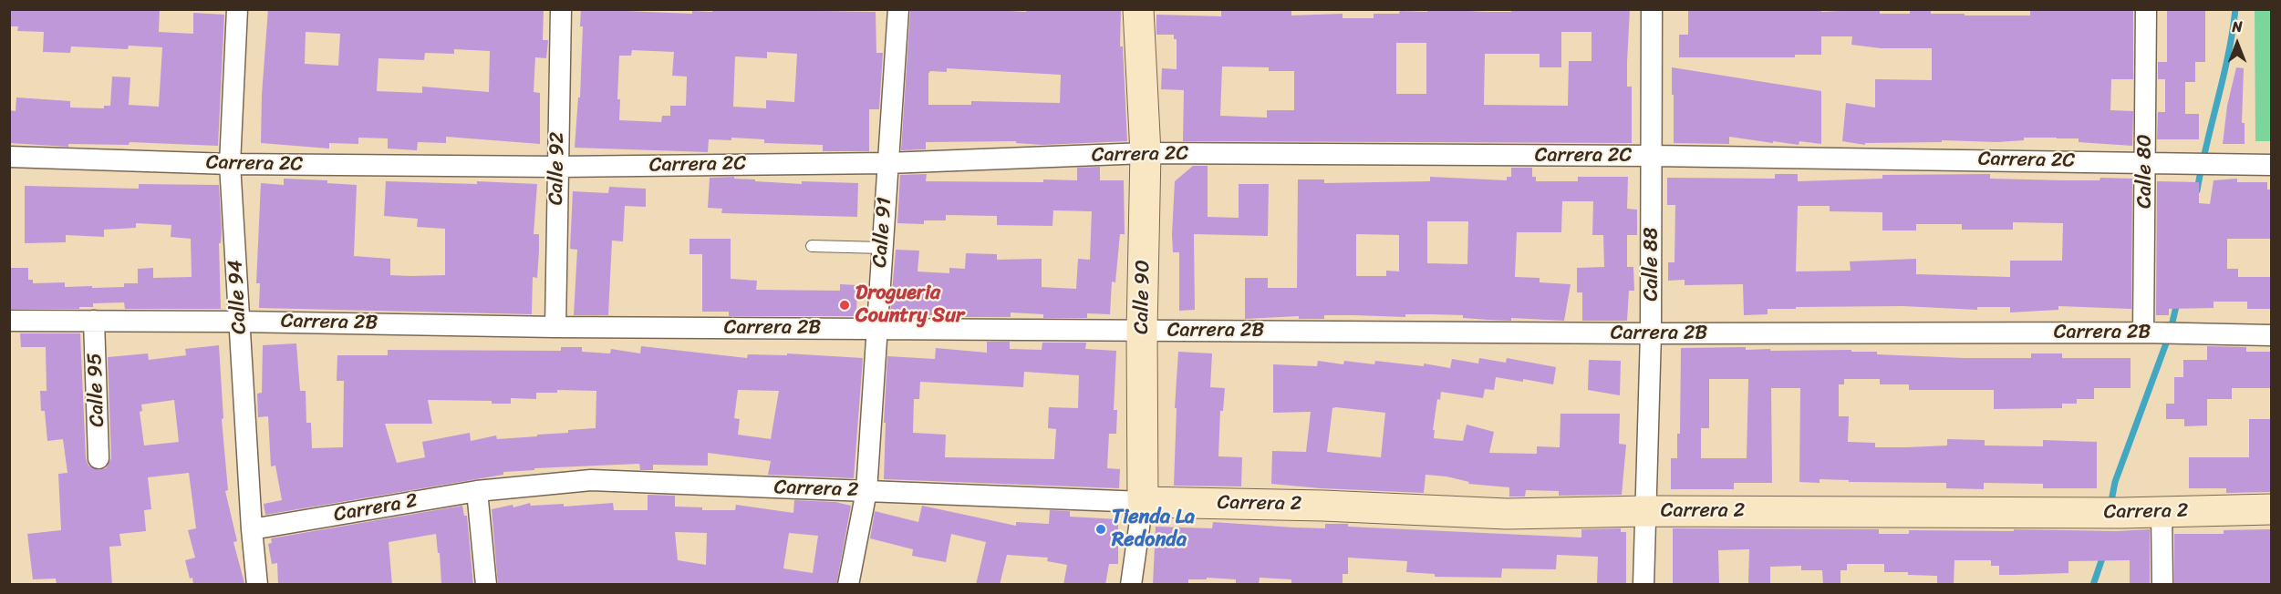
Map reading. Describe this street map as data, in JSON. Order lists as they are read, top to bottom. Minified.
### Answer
{"streets":{"street":["Carrera 2C","Calle 92","Calle 80","Calle 91","Calle 88","Calle 94","Calle 90","Carrera 2B","Calle 95","Carrera 2"]},"crossings":[["Carrera 2C","Calle 92"],["Carrera 2C","Calle 80"],["Carrera 2C","Calle 91"],["Carrera 2C","Calle 88"],["Carrera 2C","Calle 94"],["Carrera 2C","Calle 90"],["Calle 92","Carrera 2B"],["Calle 80","Carrera 2B"],["Calle 91","Carrera 2B"],["Calle 91","Carrera 2"],["Calle 88","Carrera 2B"],["Calle 88","Carrera 2"],["Calle 94","Carrera 2B"],["Calle 94","Carrera 2"],["Calle 90","Carrera 2B"],["Calle 90","Carrera 2"],["Carrera 2B","Calle 95"]],"places":["Drogueria Country Sur","Tienda La Redonda"],"north":"top"}
